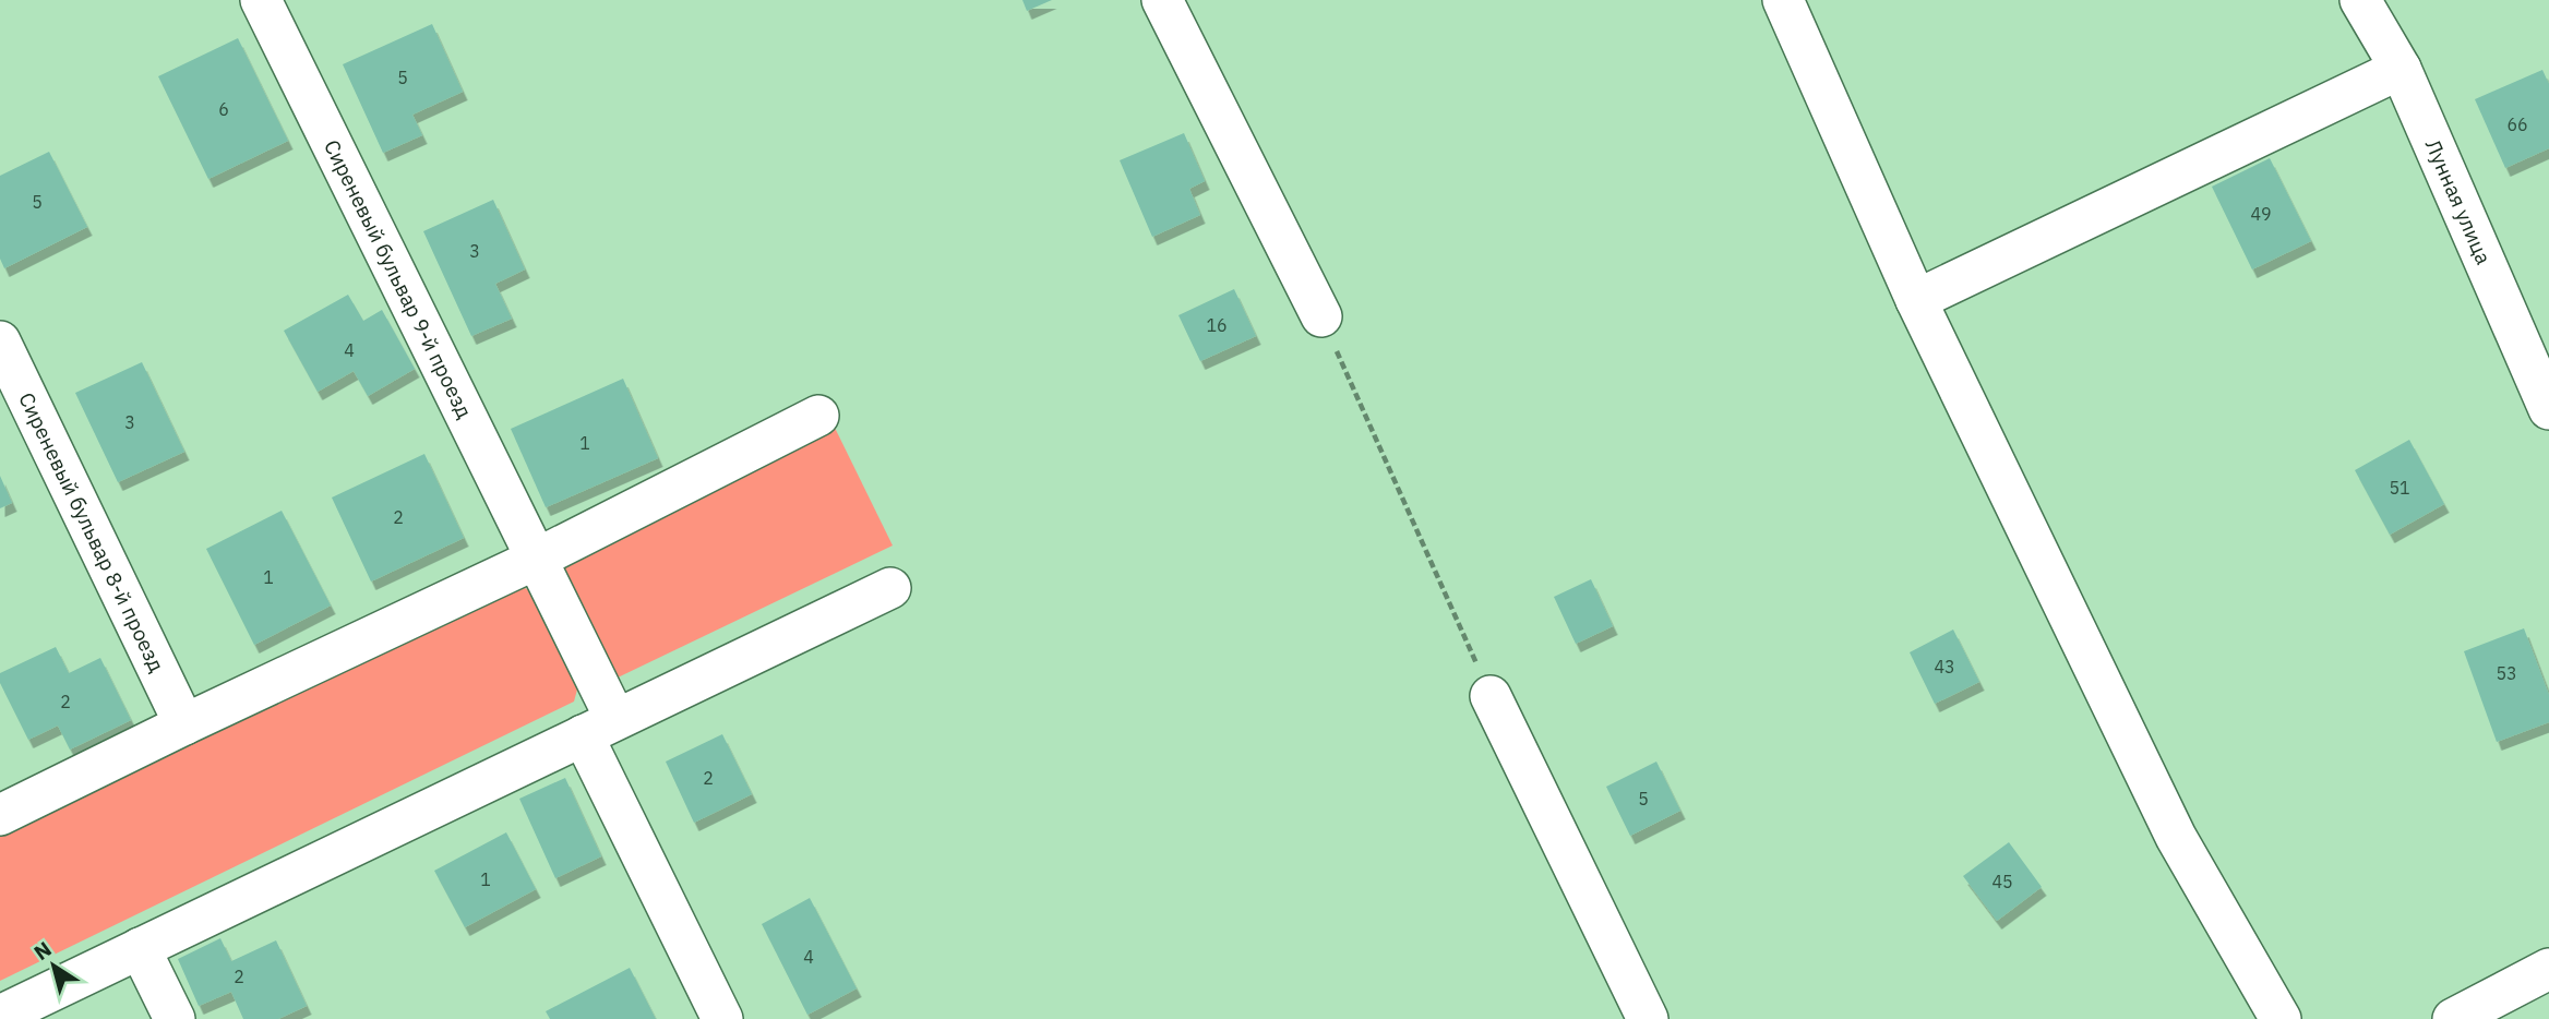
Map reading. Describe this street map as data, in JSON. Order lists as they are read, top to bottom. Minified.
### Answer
{"streets":{"street":["Лунная улица","Сиреневый бульвар 9-й проезд","Сиреневый бульвар 8-й проезд"]},"house_numbers":["5","6","66","5","49","3","16","4","3","1","51","2","1","43","53","2","2","5","1","45","4","2"],"north":"top left"}
